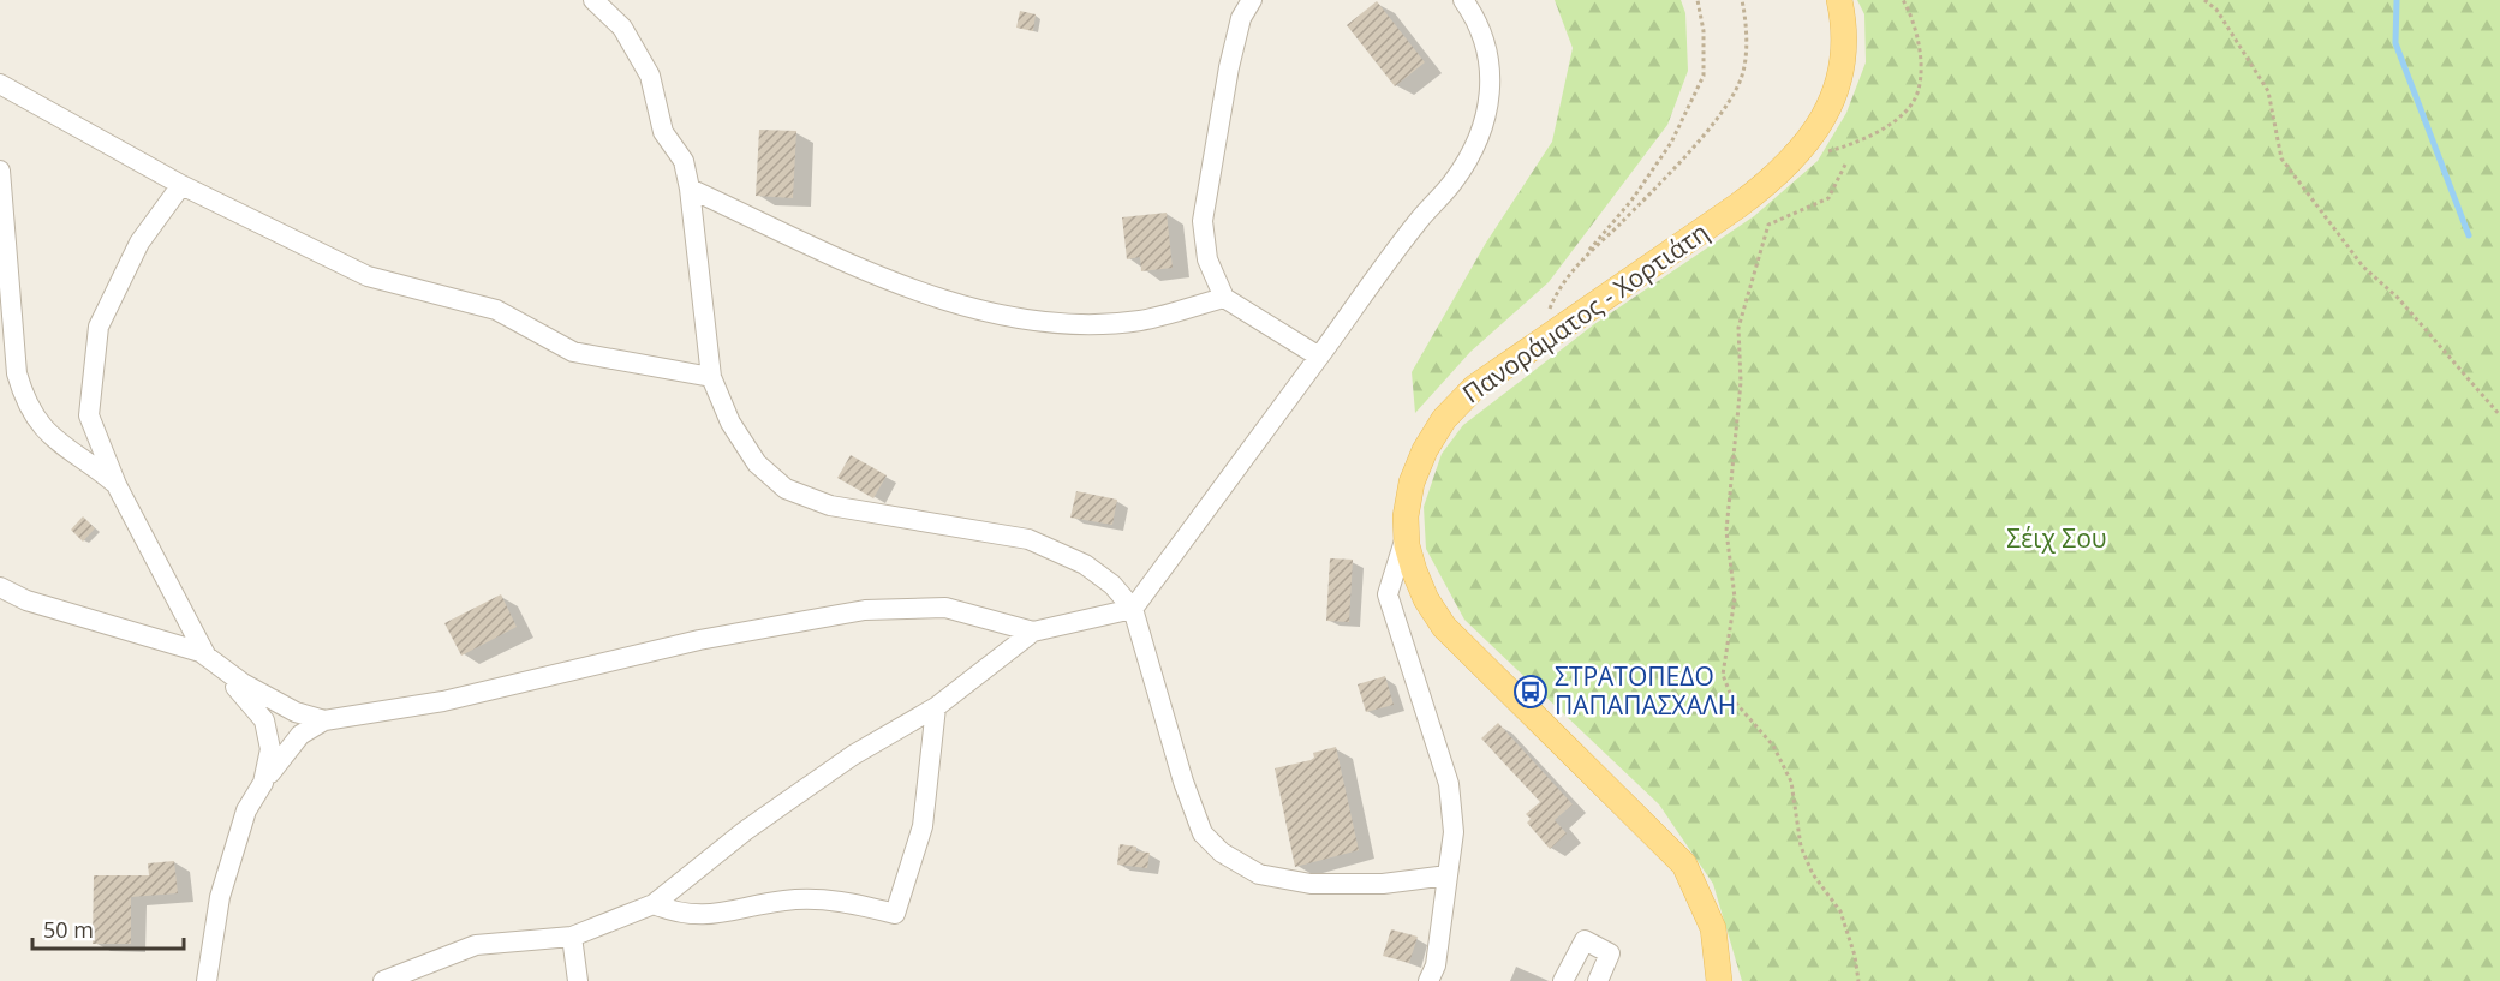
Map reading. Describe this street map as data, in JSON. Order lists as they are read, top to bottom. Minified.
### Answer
{"streets":{"main road":["Πανοράματος - Χορτιάτη"]},"parks":["Σέιχ Σου"],"places":{"bus stop":["ΣΤΡΑΤΟΠΕΔΟ ΠΑΠΑΠΑΣΧΑΛΗ"]},"scale_bar":"50 m"}
